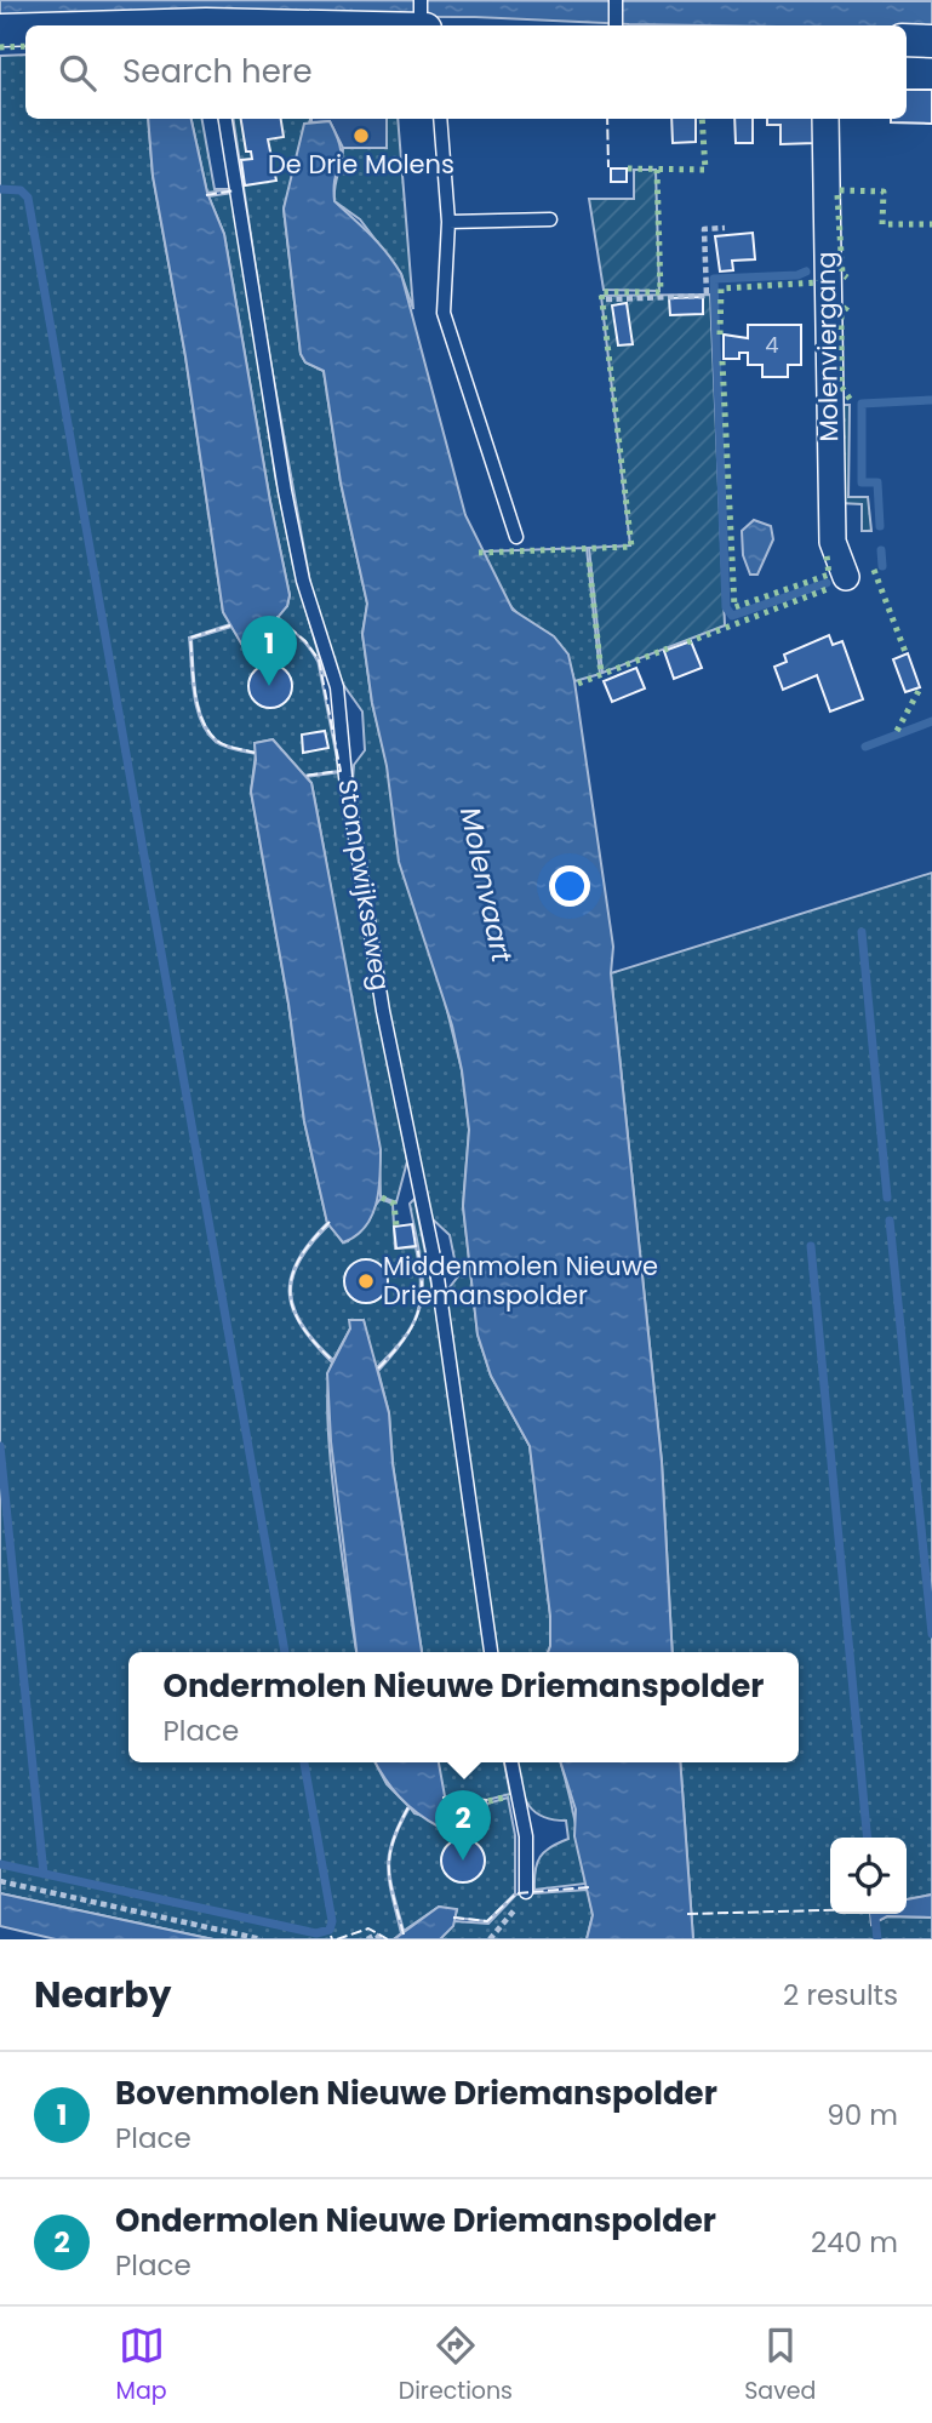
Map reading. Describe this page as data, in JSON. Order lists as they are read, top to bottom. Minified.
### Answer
{"streets":{"street":["Molenviergang"],"lane":["Stompwijkseweg"]},"water":["Molenvaart"],"places":["De Drie Molens","Middenmolen Nieuwe Driemanspolder"],"house_numbers":["4"],"page":{"search":"Search here","pins":["1","2"],"popup":["Ondermolen Nieuwe Driemanspolder","Place"],"heading":["Nearby","2 results"],"list":[{"mark":"1","name":"Bovenmolen Nieuwe Driemanspolder","note":"Place","value":"90 m"},{"mark":"2","name":"Ondermolen Nieuwe Driemanspolder","note":"Place","value":"240 m"}],"nav":["Map","Directions","Saved"]}}
